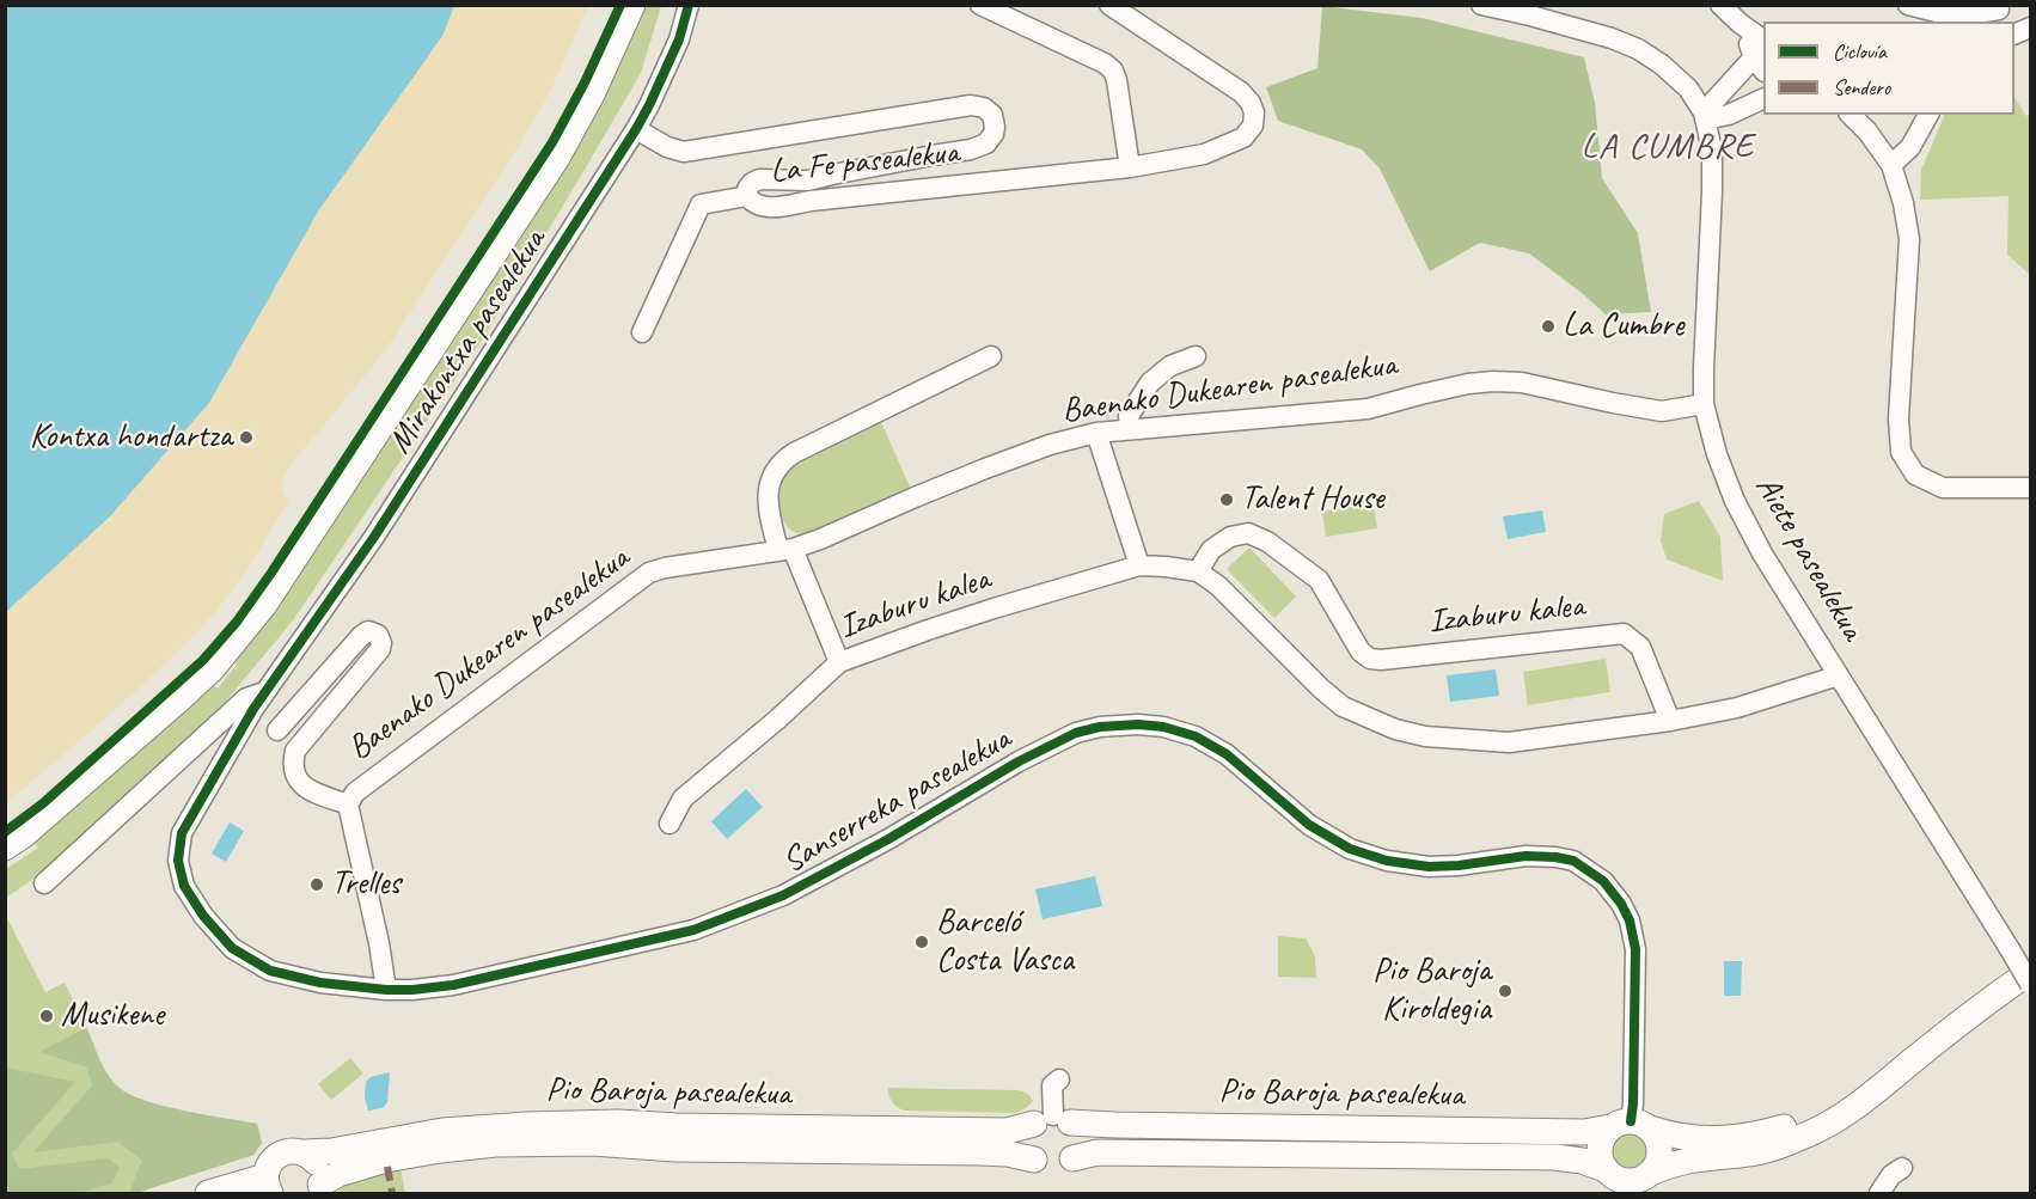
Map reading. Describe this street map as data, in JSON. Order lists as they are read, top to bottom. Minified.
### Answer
{"streets":{"main road":["Mirakontxa pasealekua","Pio Baroja pasealekua"],"street":["La Fe pasealekua","Baenako Dukearen pasealekua","Aiete pasealekua","Izaburu kalea","Sanserreka pasealekua"]},"crossings":[["La Fe pasealekua","Mirakontxa pasealekua"],["Mirakontxa pasealekua","Sanserreka pasealekua"],["Baenako Dukearen pasealekua","Aiete pasealekua"],["Baenako Dukearen pasealekua","Sanserreka pasealekua"],["Aiete pasealekua","Izaburu kalea"],["Aiete pasealekua","Pio Baroja pasealekua"],["Sanserreka pasealekua","Pio Baroja pasealekua"]],"districts":["LA CUMBRE"],"places":["La Cumbre","Kontxa hondartza","Talent House","Trelles","Barceló Costa Vasca","Pio Baroja Kiroldegia","Musikene"],"legend":["Ciclovía","Sendero"]}
